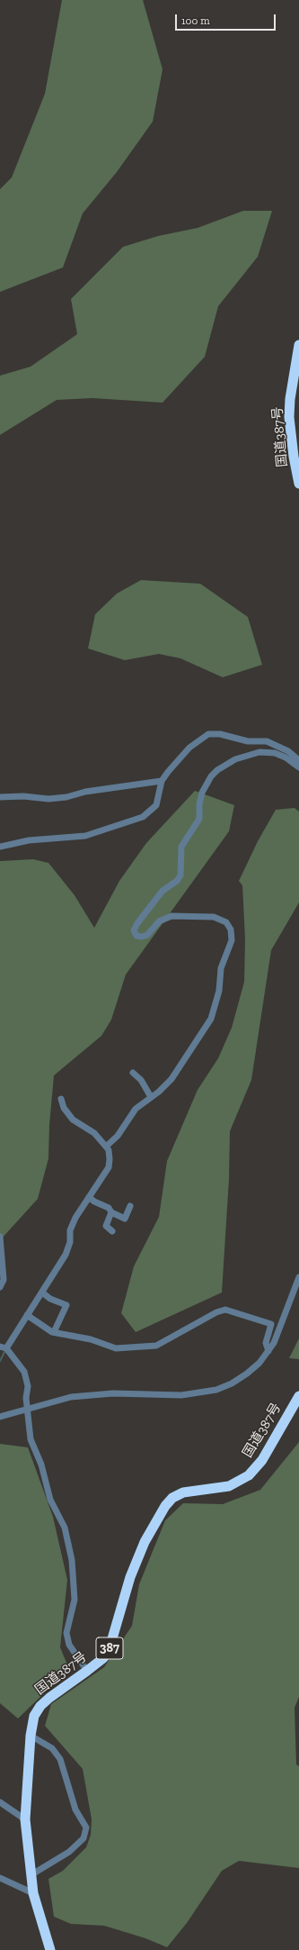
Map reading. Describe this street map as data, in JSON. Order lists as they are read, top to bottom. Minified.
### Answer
{"streets":{"highway":["国道387号","387"]},"scale_bar":"100 m"}
